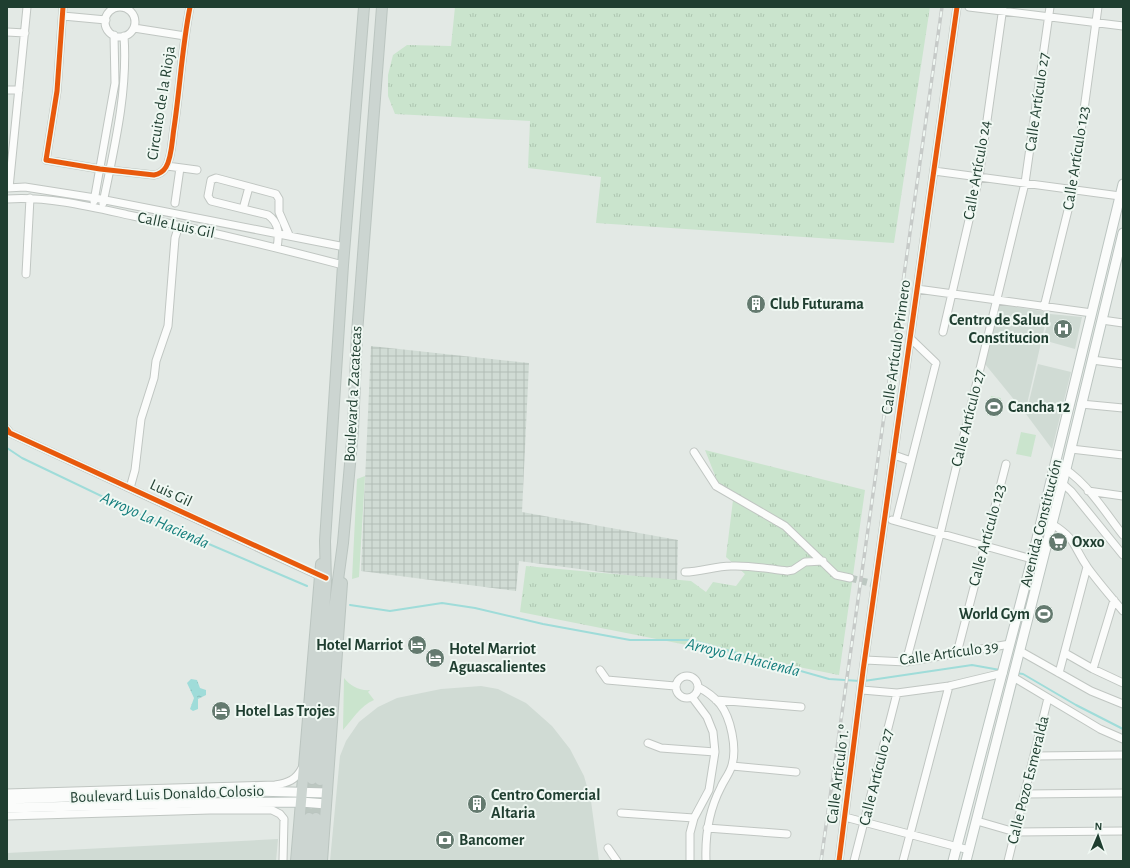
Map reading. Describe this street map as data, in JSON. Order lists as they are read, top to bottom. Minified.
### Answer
{"streets":{"main road":["Boulevard a Zacatecas","Avenida Constitución","Boulevard Luis Donaldo Colosio"],"street":["Calle Artículo 27","Circuito de la Rioja","Calle Artículo 123","Calle Artículo 24","Calle Luis Gil","Calle Artículo Primero","Luis Gil","Calle Artículo 39","Calle Artículo 1.º","Calle Pozo Esmeralda"]},"crossings":[["Calle Artículo 27","Calle Artículo 39"],["Calle Artículo 123","Calle Artículo 39"],["Calle Luis Gil","Boulevard a Zacatecas"],["Calle Artículo Primero","Calle Artículo 39"],["Calle Artículo Primero","Calle Artículo 1.º"],["Boulevard a Zacatecas","Luis Gil"],["Avenida Constitución","Calle Artículo 39"],["Calle Artículo 39","Calle Artículo 1.º"]],"water":["Arroyo La Hacienda"],"places":{"building":["Club Futurama","Centro Comercial Altaria"],"hospital":["Centro de Salud Constitucion"],"sports":["Cancha 12","World Gym"],"supermarket":["Oxxo"],"hotel":["Hotel Marriot","Hotel Marriot Aguascalientes","Hotel Las Trojes"],"bank":["Bancomer"]},"north":"top"}
